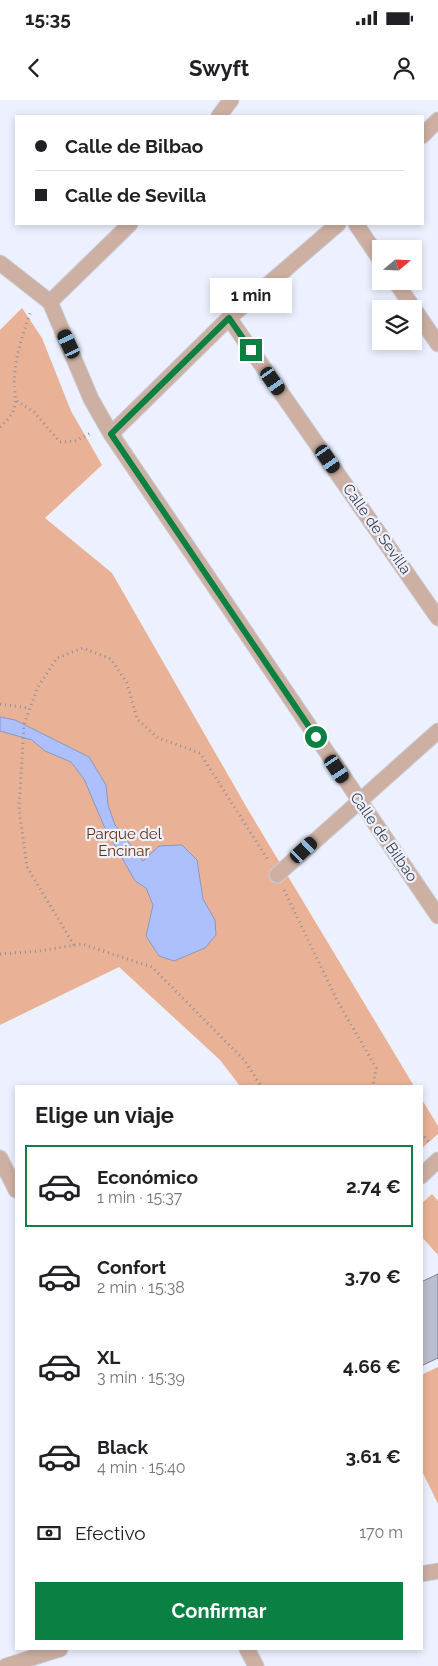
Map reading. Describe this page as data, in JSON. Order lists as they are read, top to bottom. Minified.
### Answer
{"streets":{"street":["Calle de Sevilla","Calle de Bilbao"]},"parks":["Parque del Encinar"],"north":"right","page":{"status":"15:35","header":"Swyft","banner":["Calle de Bilbao","Calle de Sevilla"],"bubble":"1 min","heading":"Elige un viaje","list":[{"name":"Económico","note":"1 min · 15:37","value":"2.74 €"},{"name":"Confort","note":"2 min · 15:38","value":"3.70 €"},{"name":"XL","note":"3 min · 15:39","value":"4.66 €"},{"name":"Black","note":"4 min · 15:40","value":"3.61 €"}],"pay":["Efectivo","170 m"],"buttons":"Confirmar"}}
